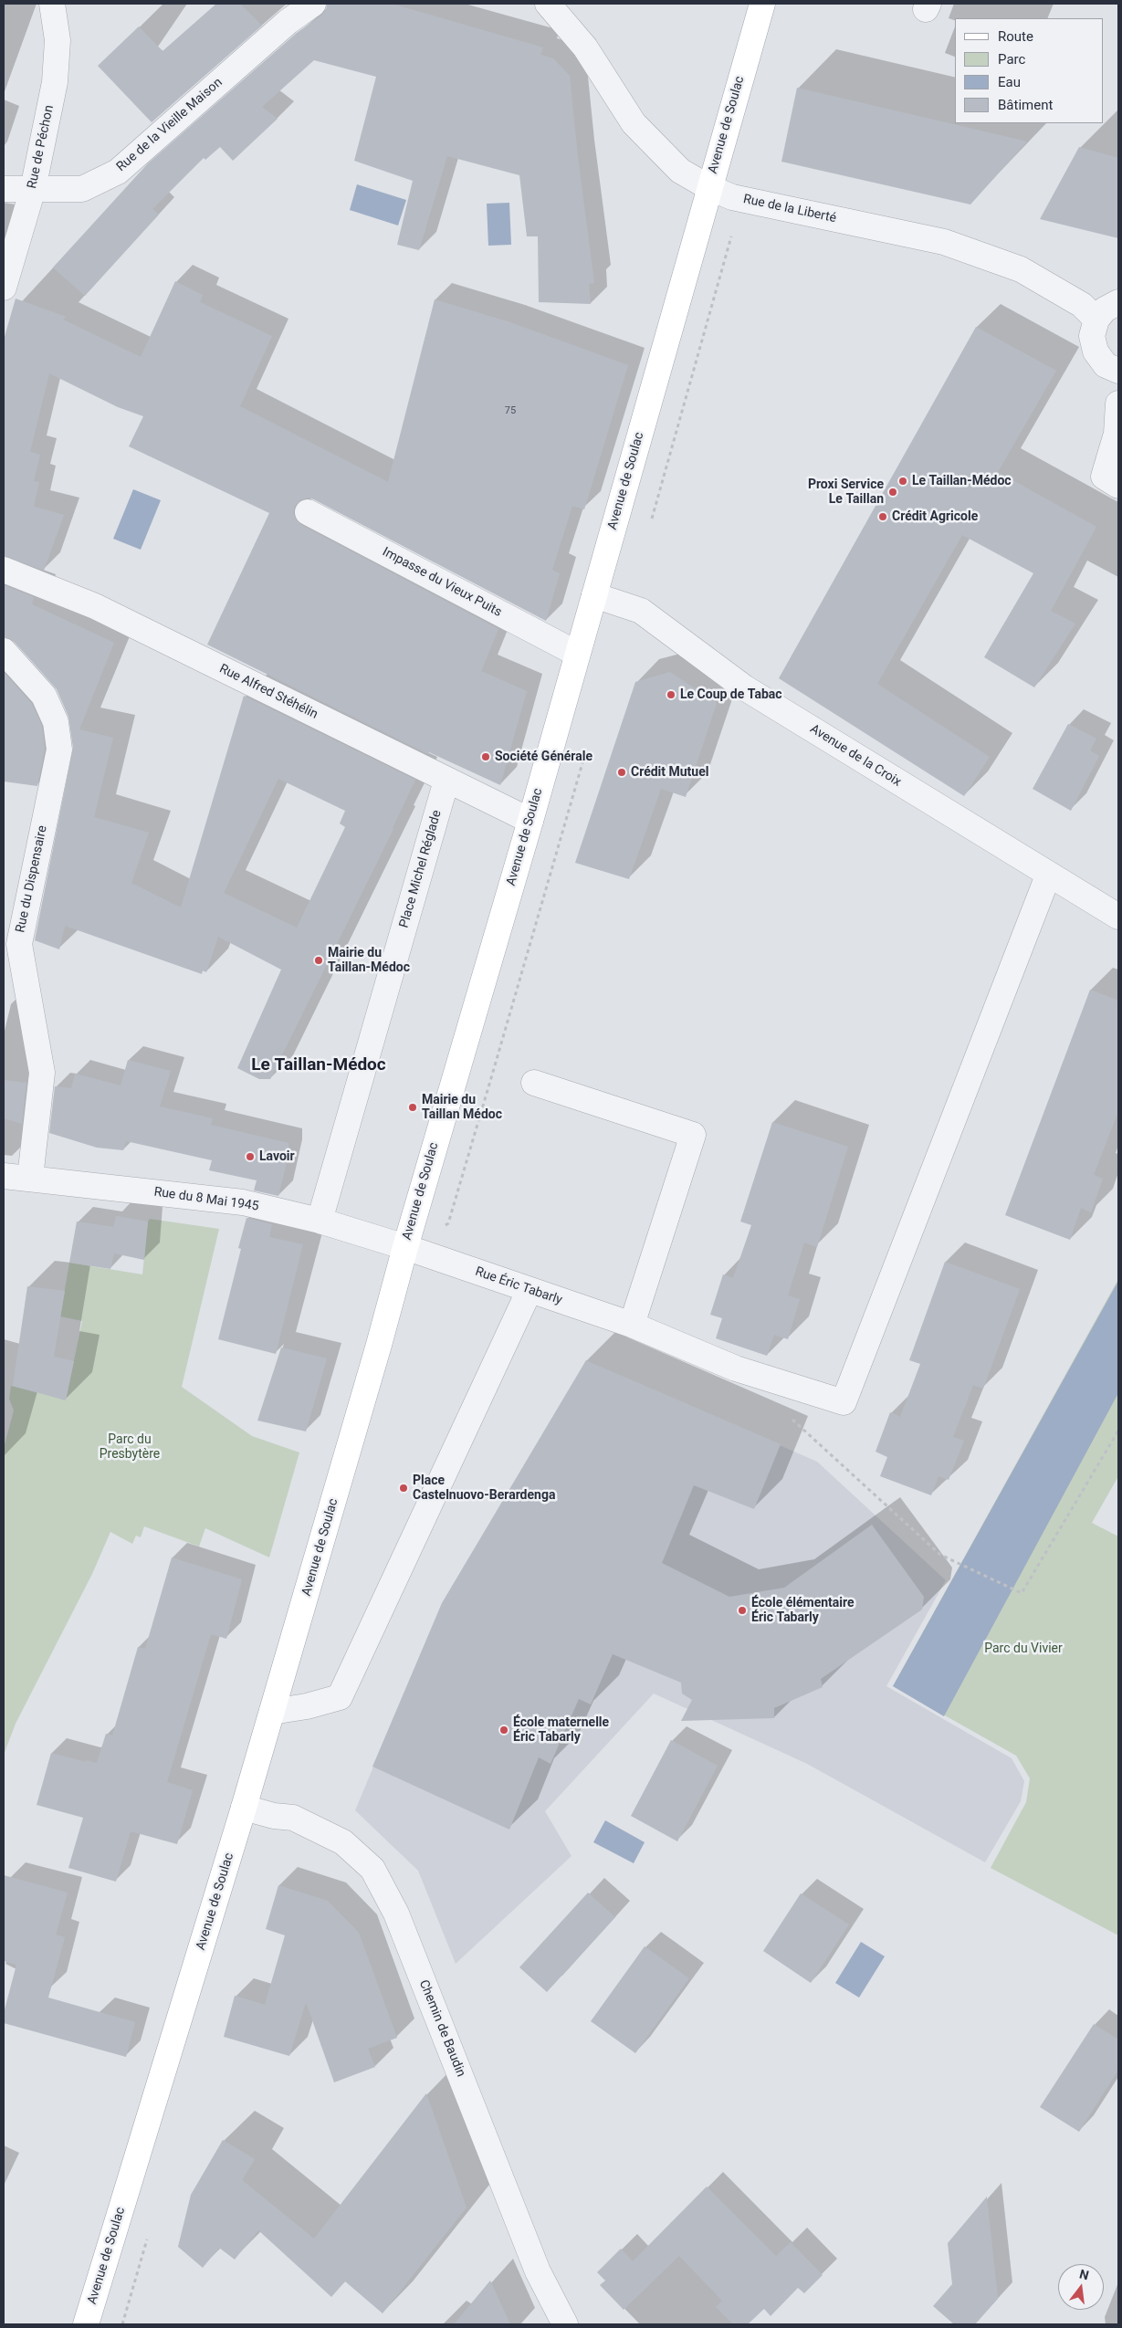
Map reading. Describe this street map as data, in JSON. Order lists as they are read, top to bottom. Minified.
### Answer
{"streets":{"main road":["Avenue de Soulac"],"street":["Rue de la Vieille Maison","Rue de Péchon","Rue de la Liberté","Impasse du Vieux Puits","Rue Alfred Stéhélin","Avenue de la Croix","Place Michel Réglade","Rue du Dispensaire","Rue du 8 Mai 1945","Rue Éric Tabarly","Chemin de Baudin"]},"crossings":[["Rue de la Vieille Maison","Rue de Péchon"],["Avenue de Soulac","Rue de la Liberté"],["Avenue de Soulac","Impasse du Vieux Puits"],["Avenue de Soulac","Rue Alfred Stéhélin"],["Avenue de Soulac","Avenue de la Croix"],["Avenue de Soulac","Rue du 8 Mai 1945"],["Avenue de Soulac","Rue Éric Tabarly"],["Avenue de Soulac","Chemin de Baudin"],["Rue Alfred Stéhélin","Place Michel Réglade"],["Avenue de la Croix","Rue Éric Tabarly"],["Place Michel Réglade","Rue du 8 Mai 1945"],["Rue du Dispensaire","Rue du 8 Mai 1945"],["Rue du 8 Mai 1945","Rue Éric Tabarly"]],"districts":["Le Taillan-Médoc"],"parks":["Parc du Presbytère","Parc du Vivier"],"places":["Le Taillan-Médoc","Proxi Service Le Taillan","Crédit Agricole","Le Coup de Tabac","Société Générale","Crédit Mutuel","Mairie du Taillan-Médoc","Mairie du Taillan Médoc","Lavoir","Place Castelnuovo-Berardenga","École élémentaire Éric Tabarly","École maternelle Éric Tabarly"],"house_numbers":["75"],"legend":["Route","Parc","Eau","Bâtiment"],"north":"top"}
